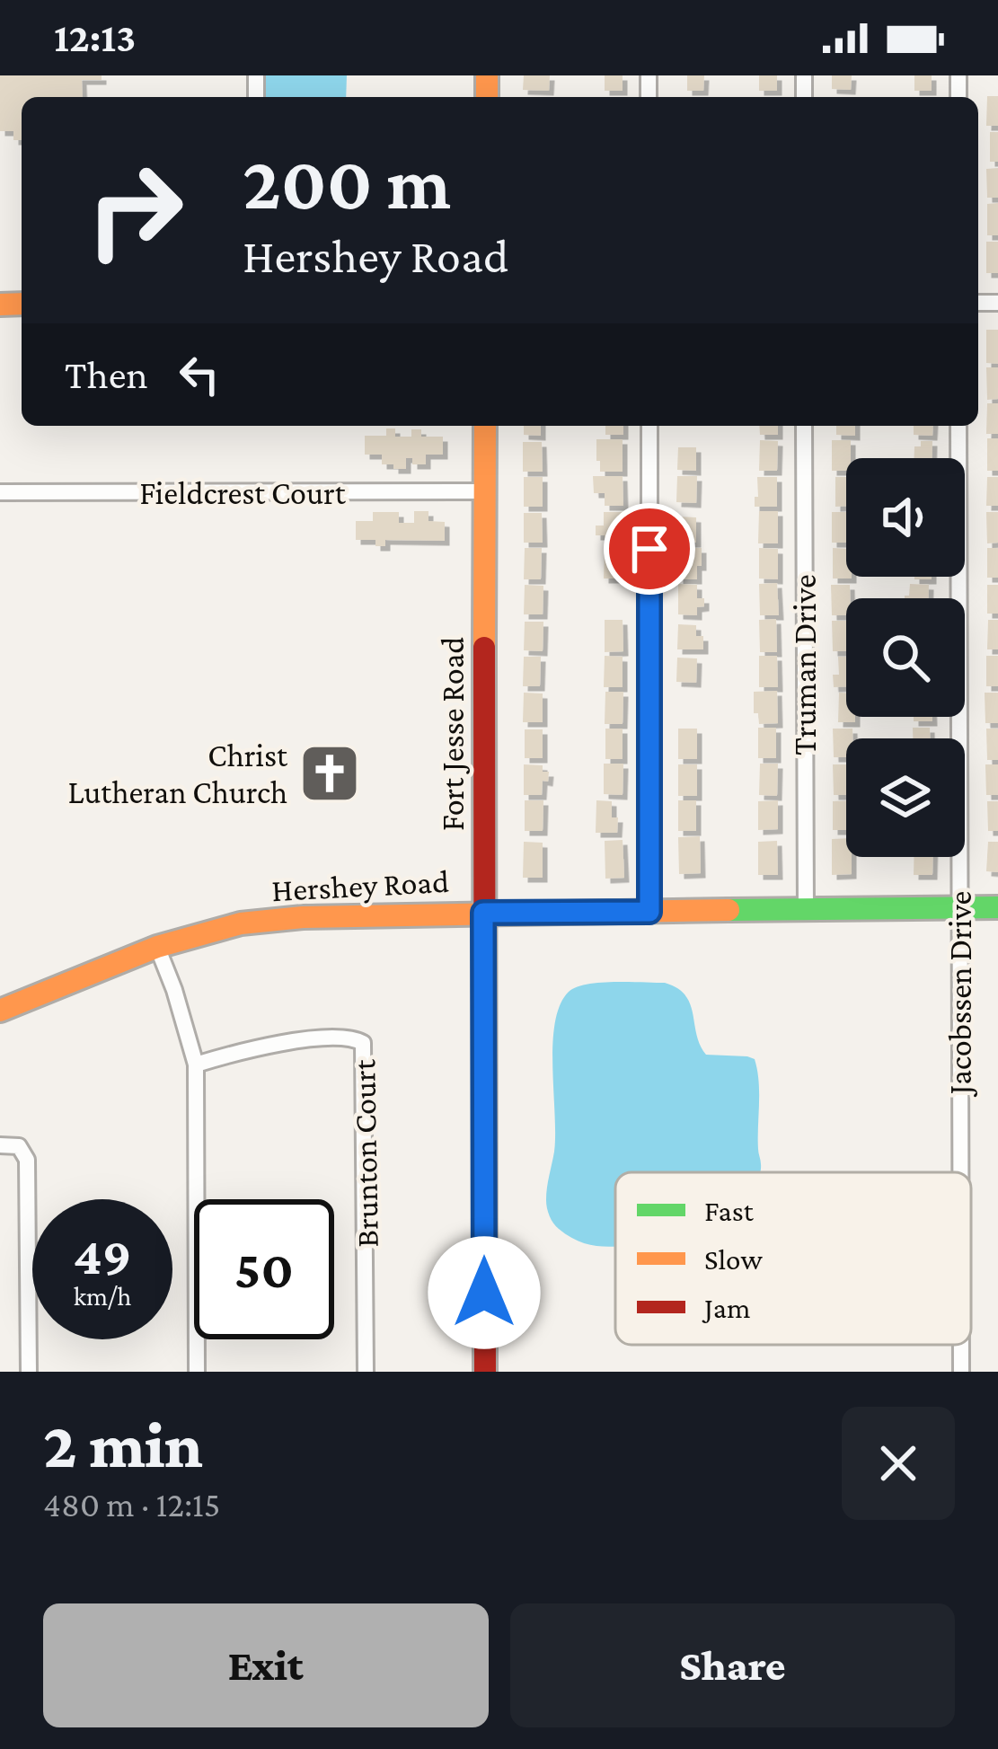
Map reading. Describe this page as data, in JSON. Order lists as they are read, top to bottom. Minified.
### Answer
{"streets":{"main road":["Fort Jesse Road","Hershey Road"],"street":["Fieldcrest Court","Truman Drive","Jacobssen Drive","Brunton Court"]},"crossings":[["Fieldcrest Court","Fort Jesse Road"],["Truman Drive","Hershey Road"],["Fort Jesse Road","Hershey Road"],["Hershey Road","Jacobssen Drive"]],"places":{"church":["Christ Lutheran Church"]},"legend":["Fast","Slow","Jam"],"page":{"status":"12:13","turn":["200 m","Hershey Road"],"then":"Then","speed":"49 km/h","limit":"50","heading":["2 min","480 m · 12:15"],"buttons":["Exit","Share"]}}
